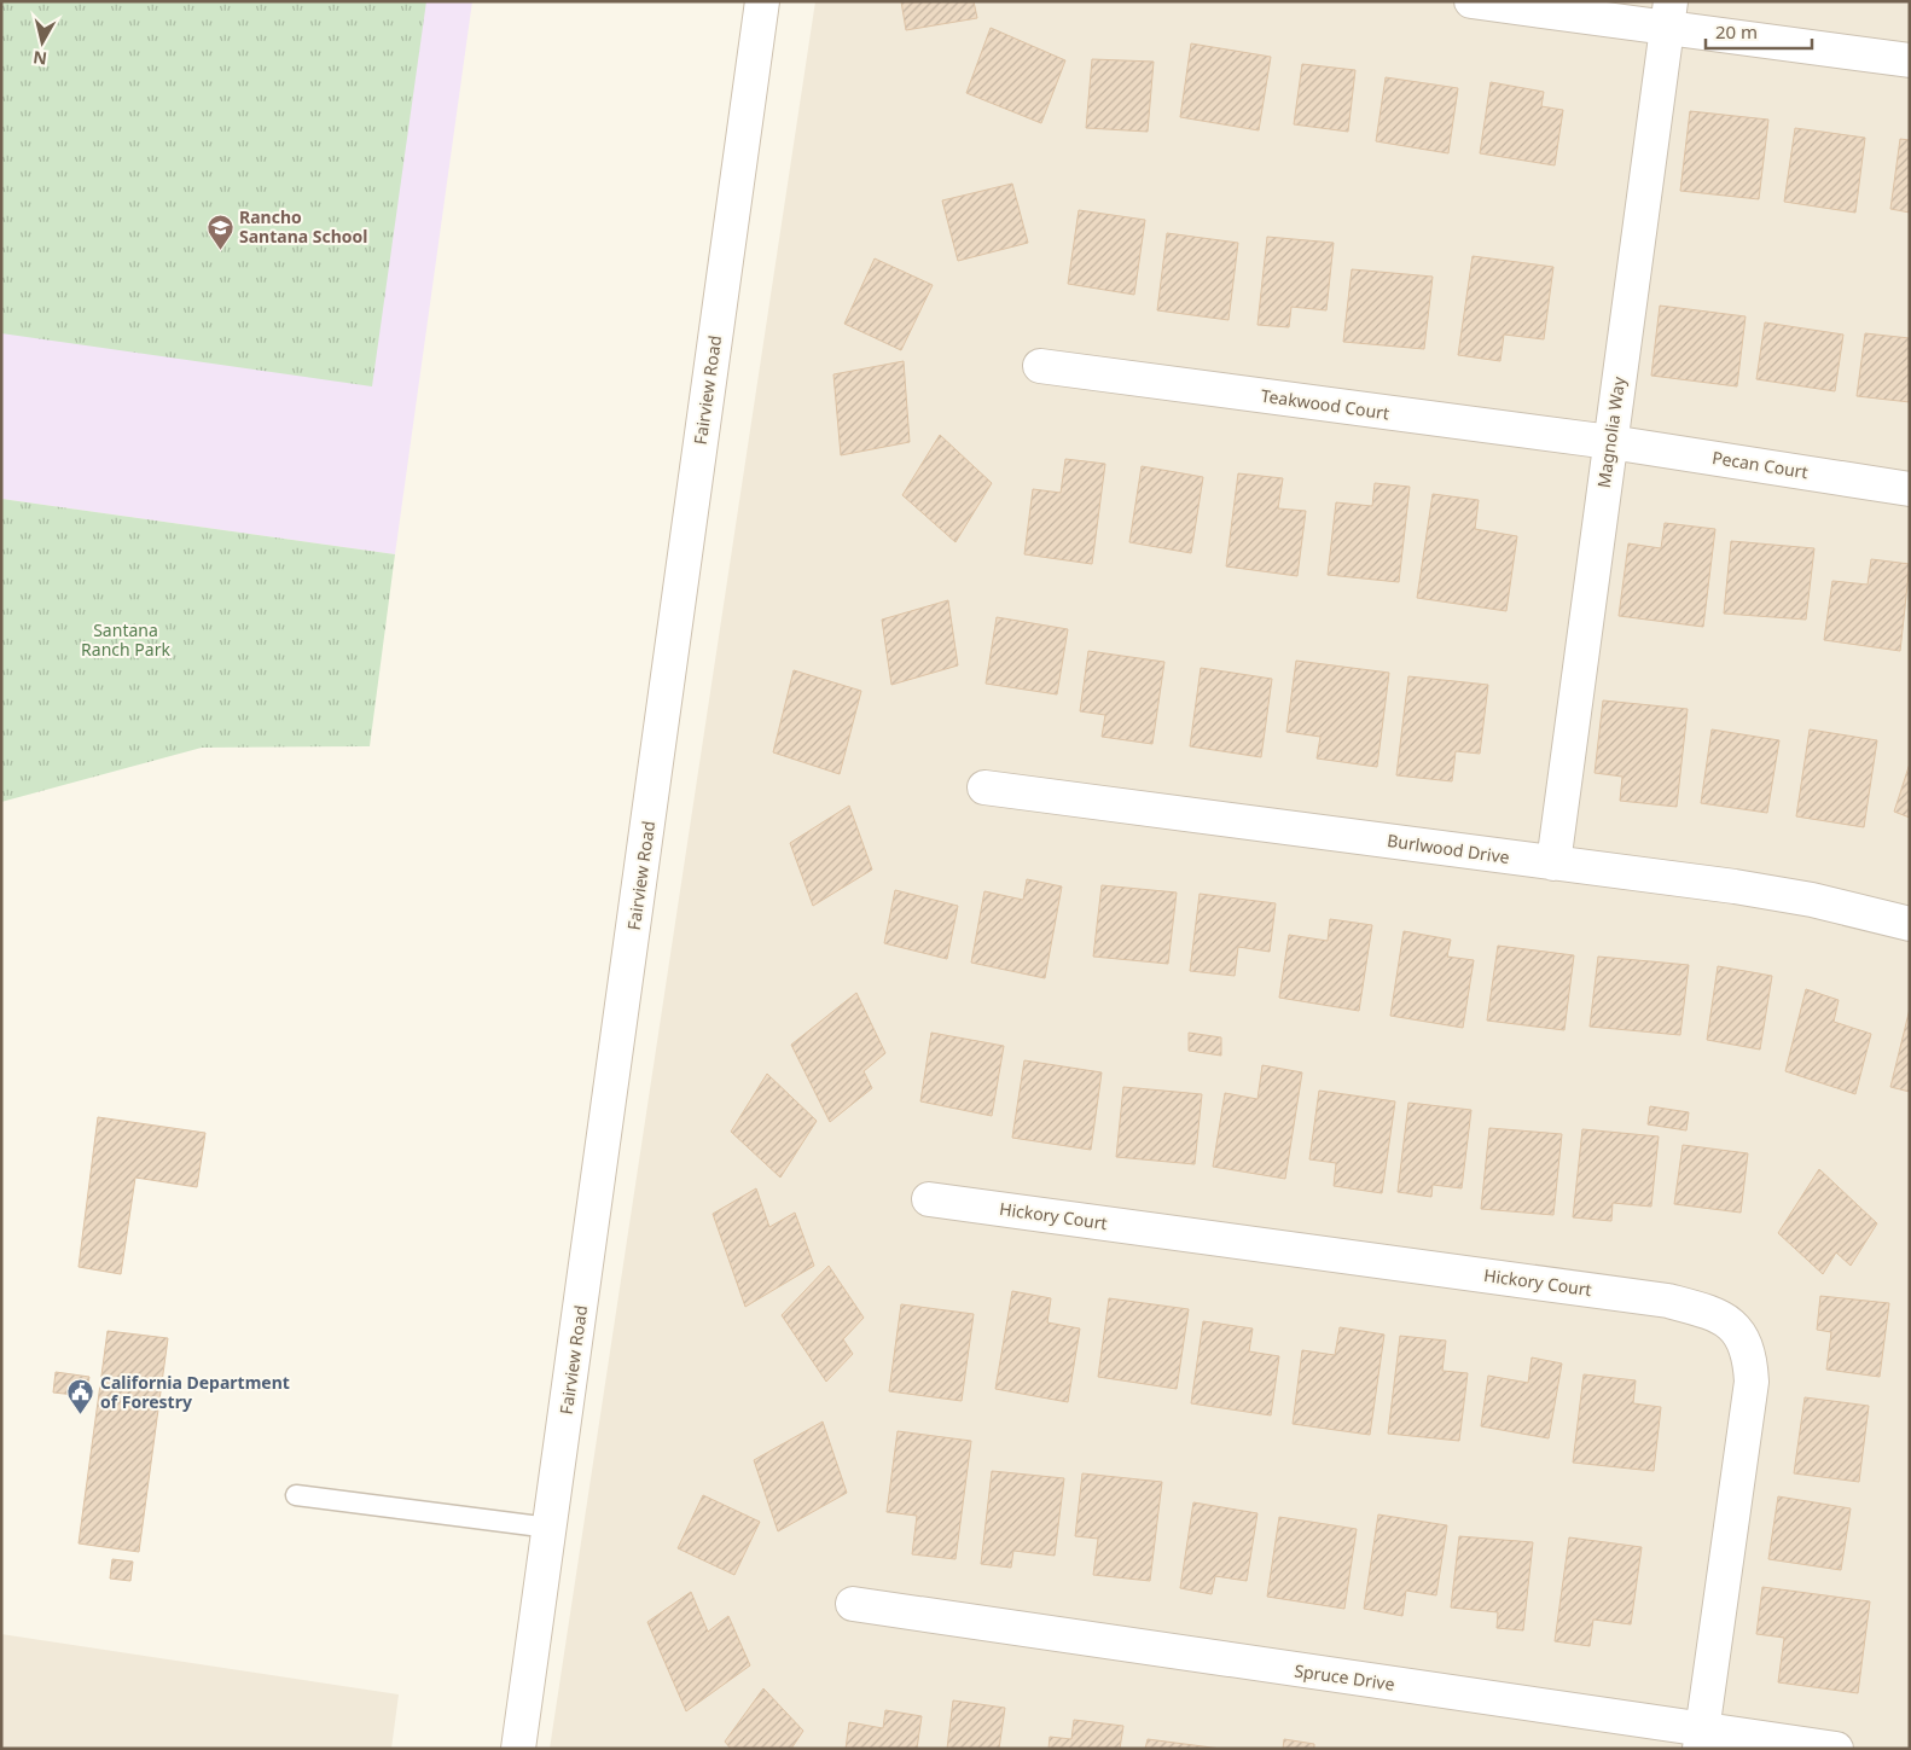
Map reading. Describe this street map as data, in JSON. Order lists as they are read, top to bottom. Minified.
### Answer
{"streets":{"street":["Fairview Road","Teakwood Court","Magnolia Way","Pecan Court","Burlwood Drive","Hickory Court","Spruce Drive"]},"crossings":[["Teakwood Court","Magnolia Way"],["Teakwood Court","Pecan Court"],["Magnolia Way","Pecan Court"],["Magnolia Way","Burlwood Drive"],["Hickory Court","Spruce Drive"]],"parks":["Santana Ranch Park"],"places":{"school or university":["Rancho Santana School"],"public building":["California Department of Forestry"]},"scale_bar":"20 m","north":"bottom"}
